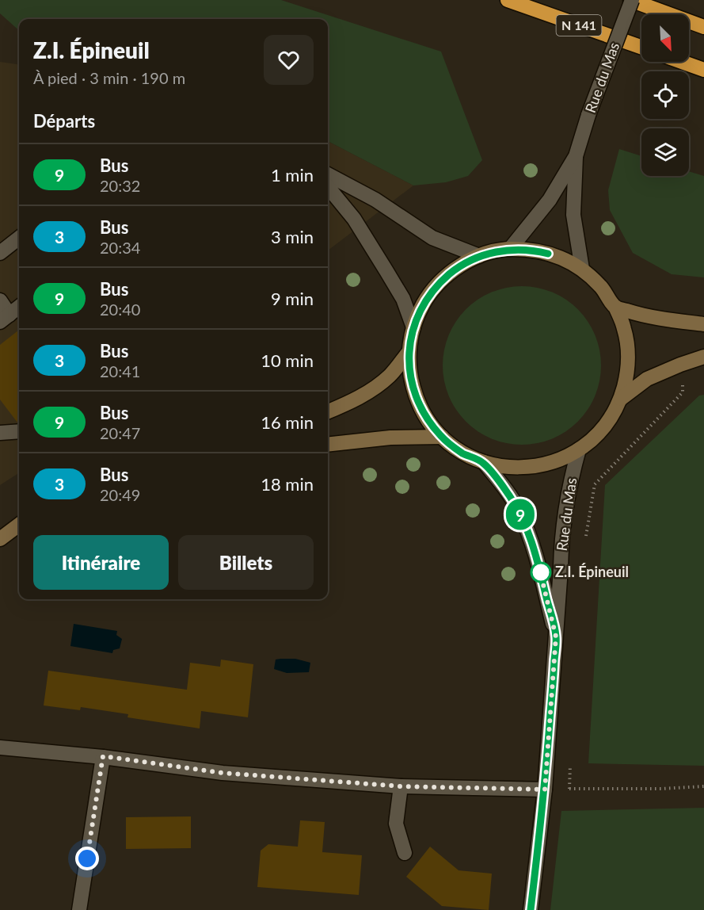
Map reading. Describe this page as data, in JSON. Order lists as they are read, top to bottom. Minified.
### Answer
{"streets":{"highway":["N 141"],"street":["Rue du Mas"]},"places":["Z.I. Épineuil"],"lines":["bus line 9"],"north":"bottom right","page":{"on_map":"9","heading":[["Z.I. Épineuil","À pied · 3 min · 190 m"],"Départs"],"list":[{"mark":"9","name":"Bus","note":"20:32","value":"1 min"},{"mark":"3","name":"Bus","note":"20:34","value":"3 min"},{"mark":"9","name":"Bus","note":"20:40","value":"9 min"},{"mark":"3","name":"Bus","note":"20:41","value":"10 min"},{"mark":"9","name":"Bus","note":"20:47","value":"16 min"},{"mark":"3","name":"Bus","note":"20:49","value":"18 min"}],"buttons":["Itinéraire","Billets"]}}
